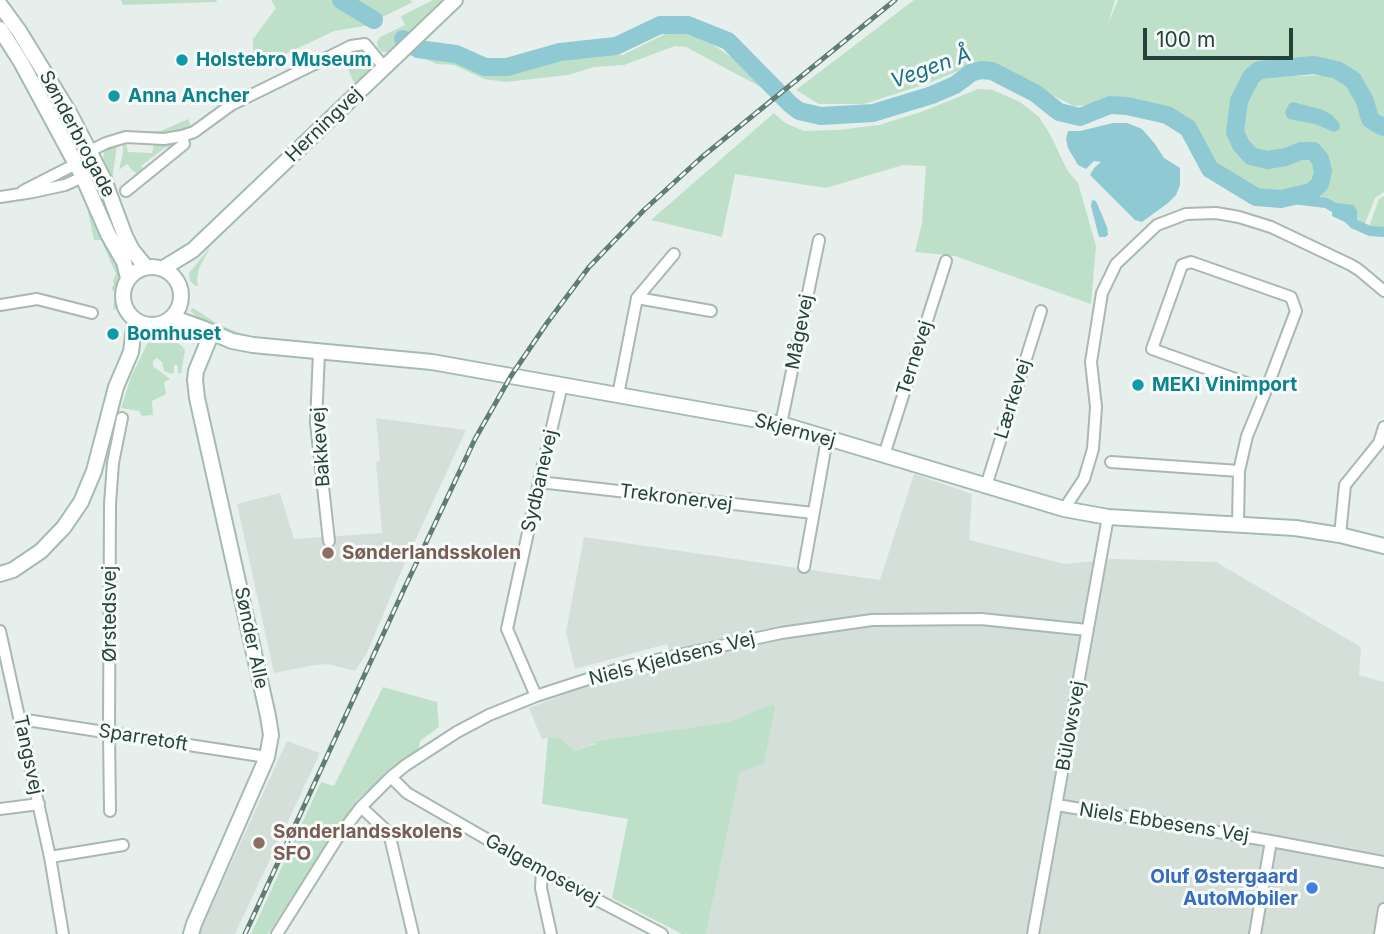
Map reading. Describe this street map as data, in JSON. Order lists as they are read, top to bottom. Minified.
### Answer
{"streets":{"street":["Herningvej","Sønderbrogade","Mågevej","Ternevej","Lærkevej","Skjernvej","Bakkevej","Sydbanevej","Trekronervej","Ørstedsvej","Sønder Alle","Niels Kjeldsens Vej","Bülowsvej","Sparretoft","Tangsvej","Niels Ebbesens Vej","Galgemosevej"]},"crossings":[["Herningvej","Sønderbrogade"],["Herningvej","Skjernvej"],["Sønderbrogade","Skjernvej"],["Mågevej","Skjernvej"],["Ternevej","Skjernvej"],["Lærkevej","Skjernvej"],["Skjernvej","Bakkevej"],["Skjernvej","Sydbanevej"],["Skjernvej","Sønder Alle"],["Skjernvej","Bülowsvej"],["Sydbanevej","Trekronervej"],["Sydbanevej","Niels Kjeldsens Vej"],["Ørstedsvej","Sparretoft"],["Sønder Alle","Sparretoft"],["Niels Kjeldsens Vej","Bülowsvej"],["Niels Kjeldsens Vej","Galgemosevej"],["Bülowsvej","Niels Ebbesens Vej"],["Sparretoft","Tangsvej"]],"water":["Vegen Å"],"places":["Holstebro Museum","Anna Ancher","Bomhuset","MEKI Vinimport","Sønderlandsskolen","Sønderlandsskolens SFO","Oluf Østergaard AutoMobiler"],"scale_bar":"100 m"}
